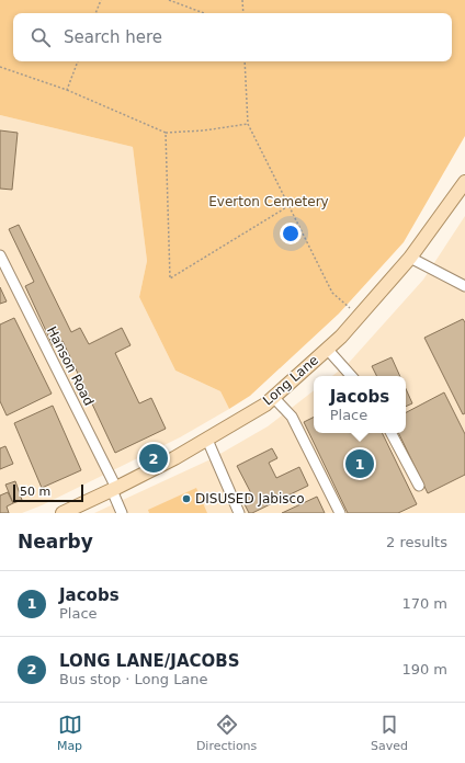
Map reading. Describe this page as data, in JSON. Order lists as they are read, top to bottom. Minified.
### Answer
{"streets":{"main road":["Long Lane"],"street":["Hanson Road"]},"crossings":[["Hanson Road","Long Lane"]],"parks":["Everton Cemetery"],"places":["DISUSED Jabisco"],"scale_bar":"50 m","page":{"search":"Search here","popup":["Jacobs","Place"],"pins":["2","1"],"scale":"50 m","heading":["Nearby","2 results"],"list":[{"mark":"1","name":"Jacobs","note":"Place","value":"170 m"},{"mark":"2","name":"LONG LANE/JACOBS","note":"Bus stop · Long Lane","value":"190 m"}],"nav":["Map","Directions","Saved"]}}
